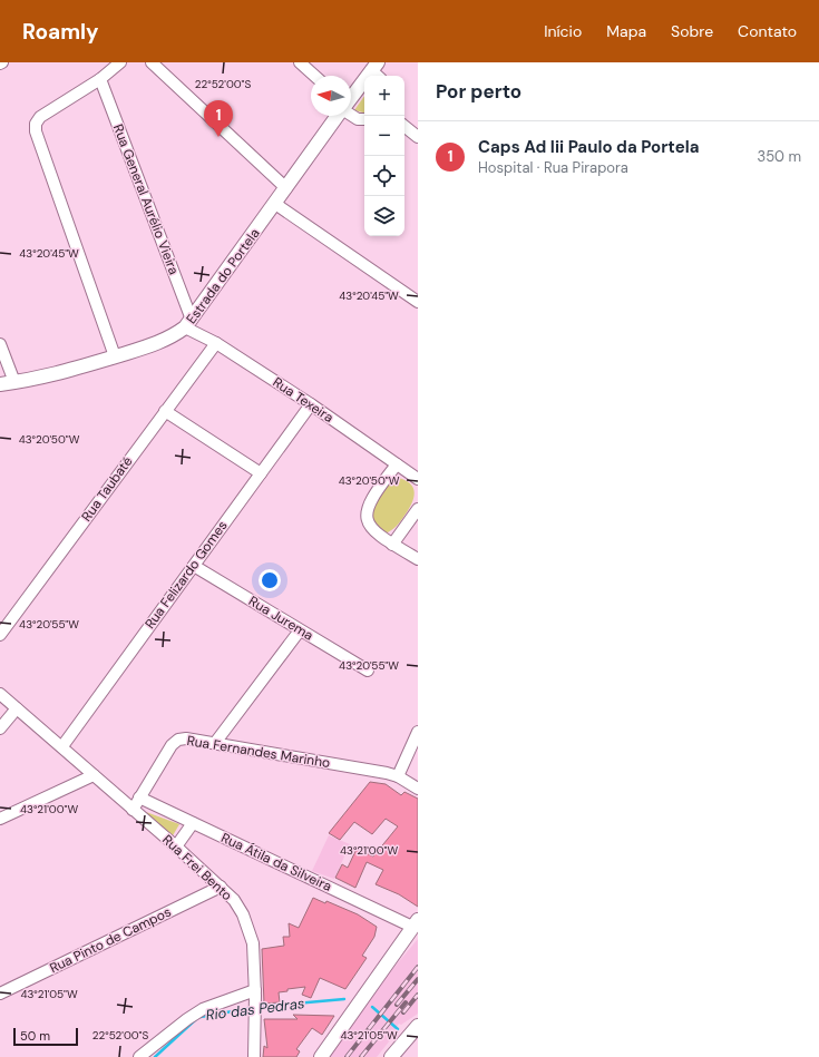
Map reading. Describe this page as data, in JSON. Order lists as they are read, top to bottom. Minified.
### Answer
{"streets":{"main road":["Estrada do Portela"],"street":["Rua General Aurélio Vieira","Rua Texeira","Rua Taubaté","Rua Felizardo Gomes","Rua Jurema","Rua Fernandes Marinho","Rua Átila da Silveira","Rua Frei Bento","Rua Pinto de Campos"]},"crossings":[["Rua General Aurélio Vieira","Estrada do Portela"],["Rua General Aurélio Vieira","Rua Texeira"],["Estrada do Portela","Rua Texeira"],["Rua Texeira","Rua Taubaté"],["Rua Texeira","Rua Felizardo Gomes"],["Rua Felizardo Gomes","Rua Jurema"],["Rua Felizardo Gomes","Rua Frei Bento"],["Rua Fernandes Marinho","Rua Átila da Silveira"],["Rua Fernandes Marinho","Rua Frei Bento"],["Rua Frei Bento","Rua Pinto de Campos"]],"water":["Rio das Pedras"],"scale_bar":"50 m","north":"left","page":{"header":"Roamly","nav":["Início","Mapa","Sobre","Contato"],"heading":"Por perto","map_buttons":["+","−"],"pins":"1","list":[{"mark":"1","name":"Caps Ad Iii Paulo da Portela","note":"Hospital · Rua Pirapora","value":"350 m"}],"scale":"50 m"},"coordinates":["22°52'00\"S","43°20'45\"W","43°20'50\"W","43°20'55\"W","43°21'00\"W","43°21'05\"W"]}
